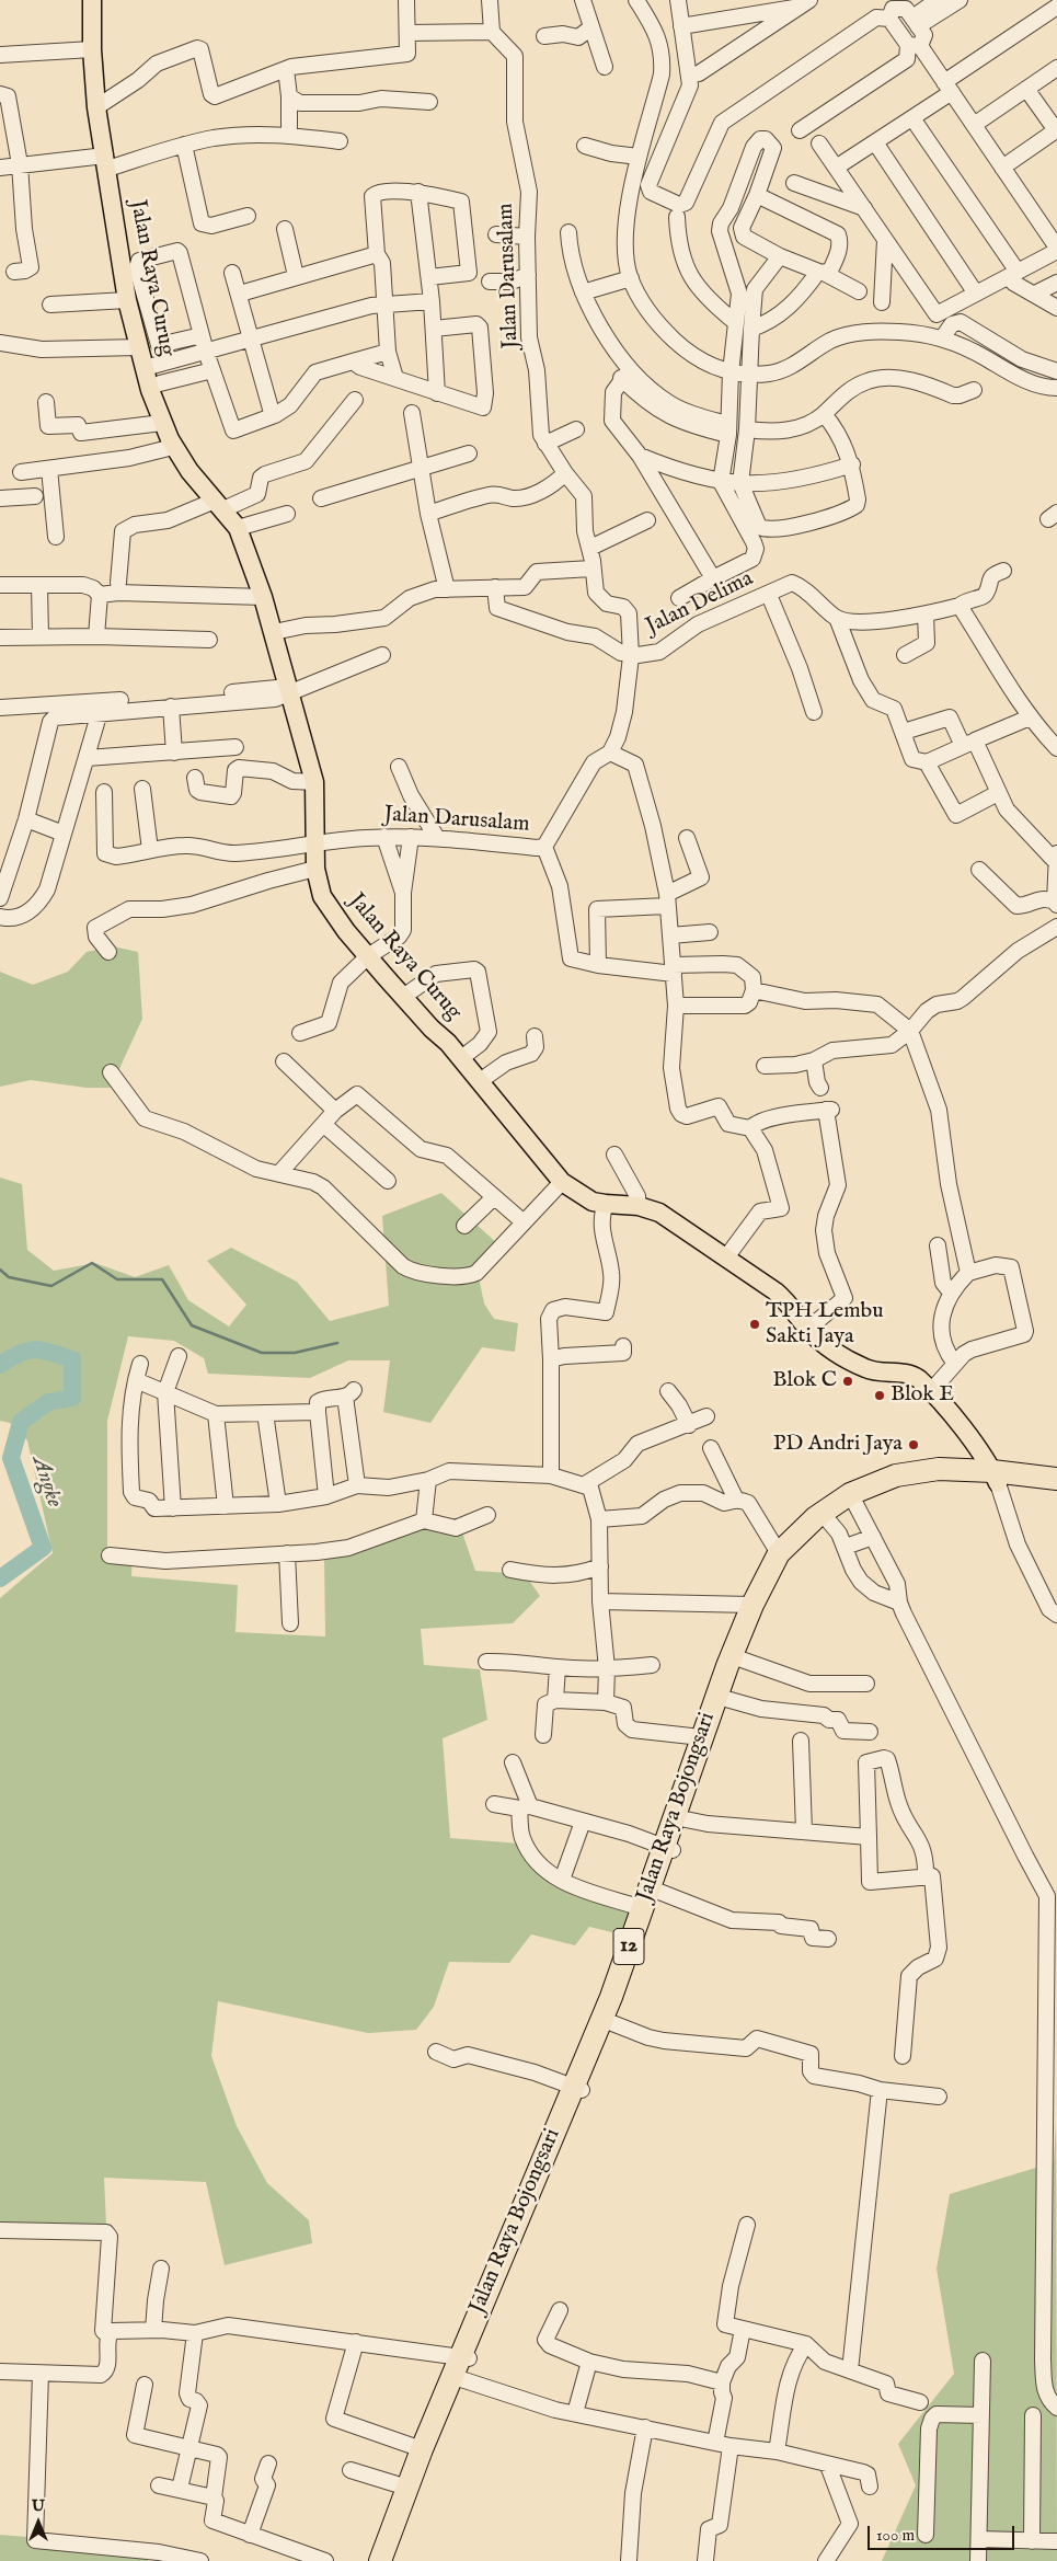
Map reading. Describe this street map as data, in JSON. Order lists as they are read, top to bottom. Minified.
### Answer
{"streets":{"highway":["Jalan Raya Bojongsari","12"],"main road":["Jalan Raya Curug"],"street":["Jalan Darusalam","Jalan Delima"]},"crossings":[["Jalan Darusalam","Jalan Raya Curug"],["Jalan Darusalam","Jalan Delima"],["Jalan Raya Curug","Jalan Raya Bojongsari"]],"water":["Angke"],"places":["TPH Lembu Sakti Jaya","Blok C","Blok E","PD Andri Jaya"],"scale_bar":"100 m","north":"top"}
